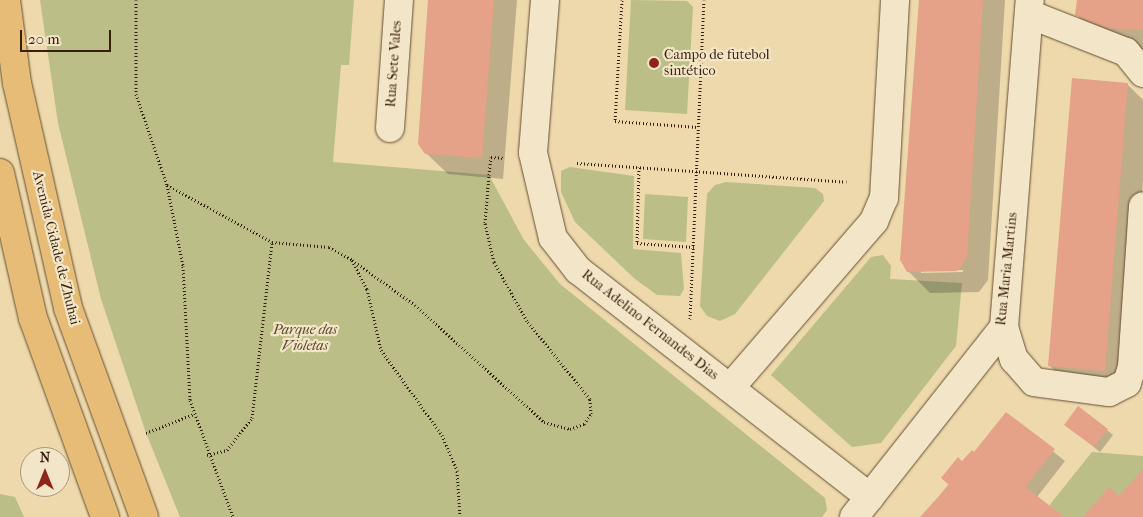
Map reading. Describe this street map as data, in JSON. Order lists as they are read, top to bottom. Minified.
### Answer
{"streets":{"main road":["Avenida Cidade de Zhuhai"],"street":["Rua Sete Vales","Rua Maria Martins","Rua Adelino Fernandes Dias"]},"crossings":[["Rua Maria Martins","Rua Adelino Fernandes Dias"]],"parks":["Parque das Violetas"],"places":["Campo de futebol sintético"],"scale_bar":"20 m","north":"top"}
